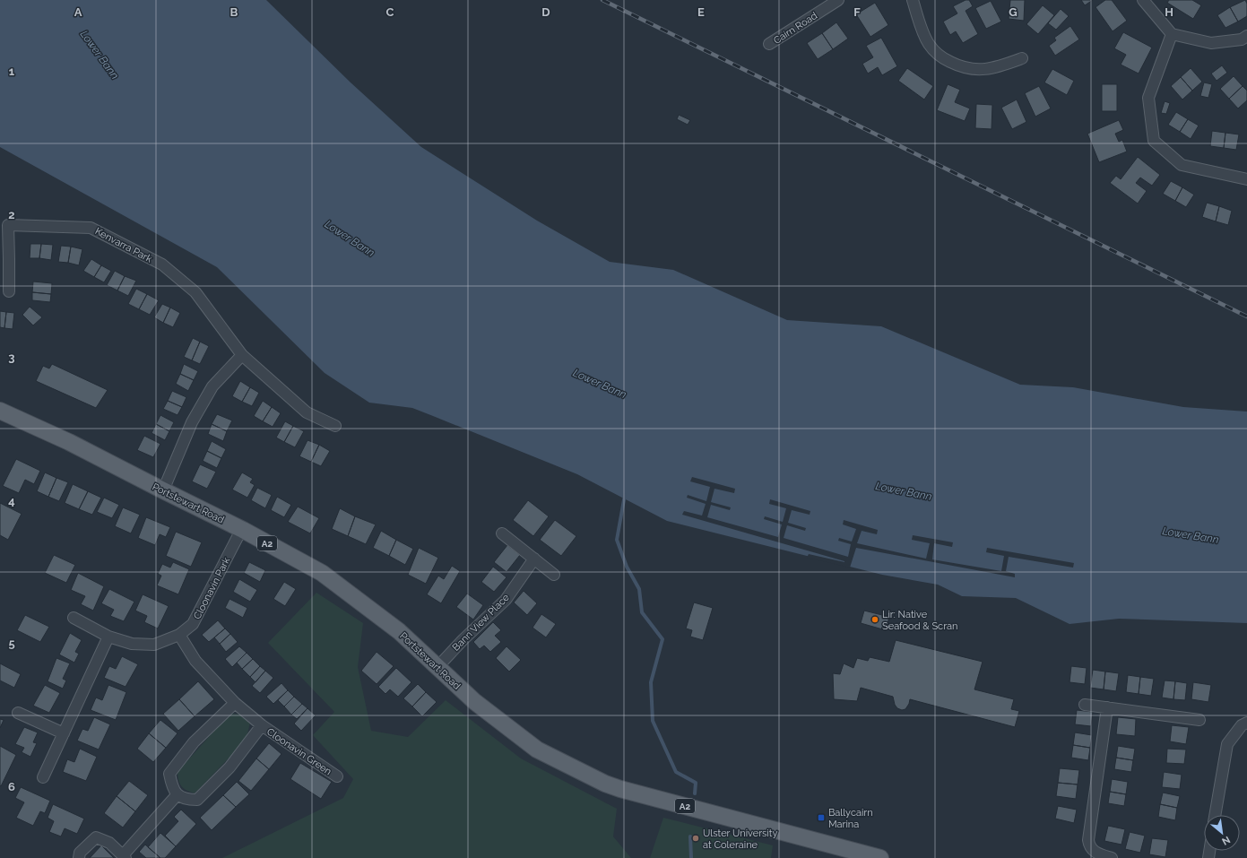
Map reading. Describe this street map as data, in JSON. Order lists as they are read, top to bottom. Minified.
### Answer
{"streets":{"main road":["Portstewart Road","A2"],"street":["Cairn Road","Kenvarra Park","Cloonavin Park","Bann View Place","Cloonavin Green"]},"crossings":[["Portstewart Road","Cloonavin Park"],["Portstewart Road","Bann View Place"],["Cloonavin Park","Cloonavin Green"]],"water":["Lower Bann"],"places":{"other":["Lir: Native Seafood & Scran","Ulster University at Coleraine"],"transit":["Ballycairn Marina"]},"north":"bottom right","grid":{"columns":["A","B","C","D","E","F","G","H"],"rows":["1","2","3","4","5","6"]}}
